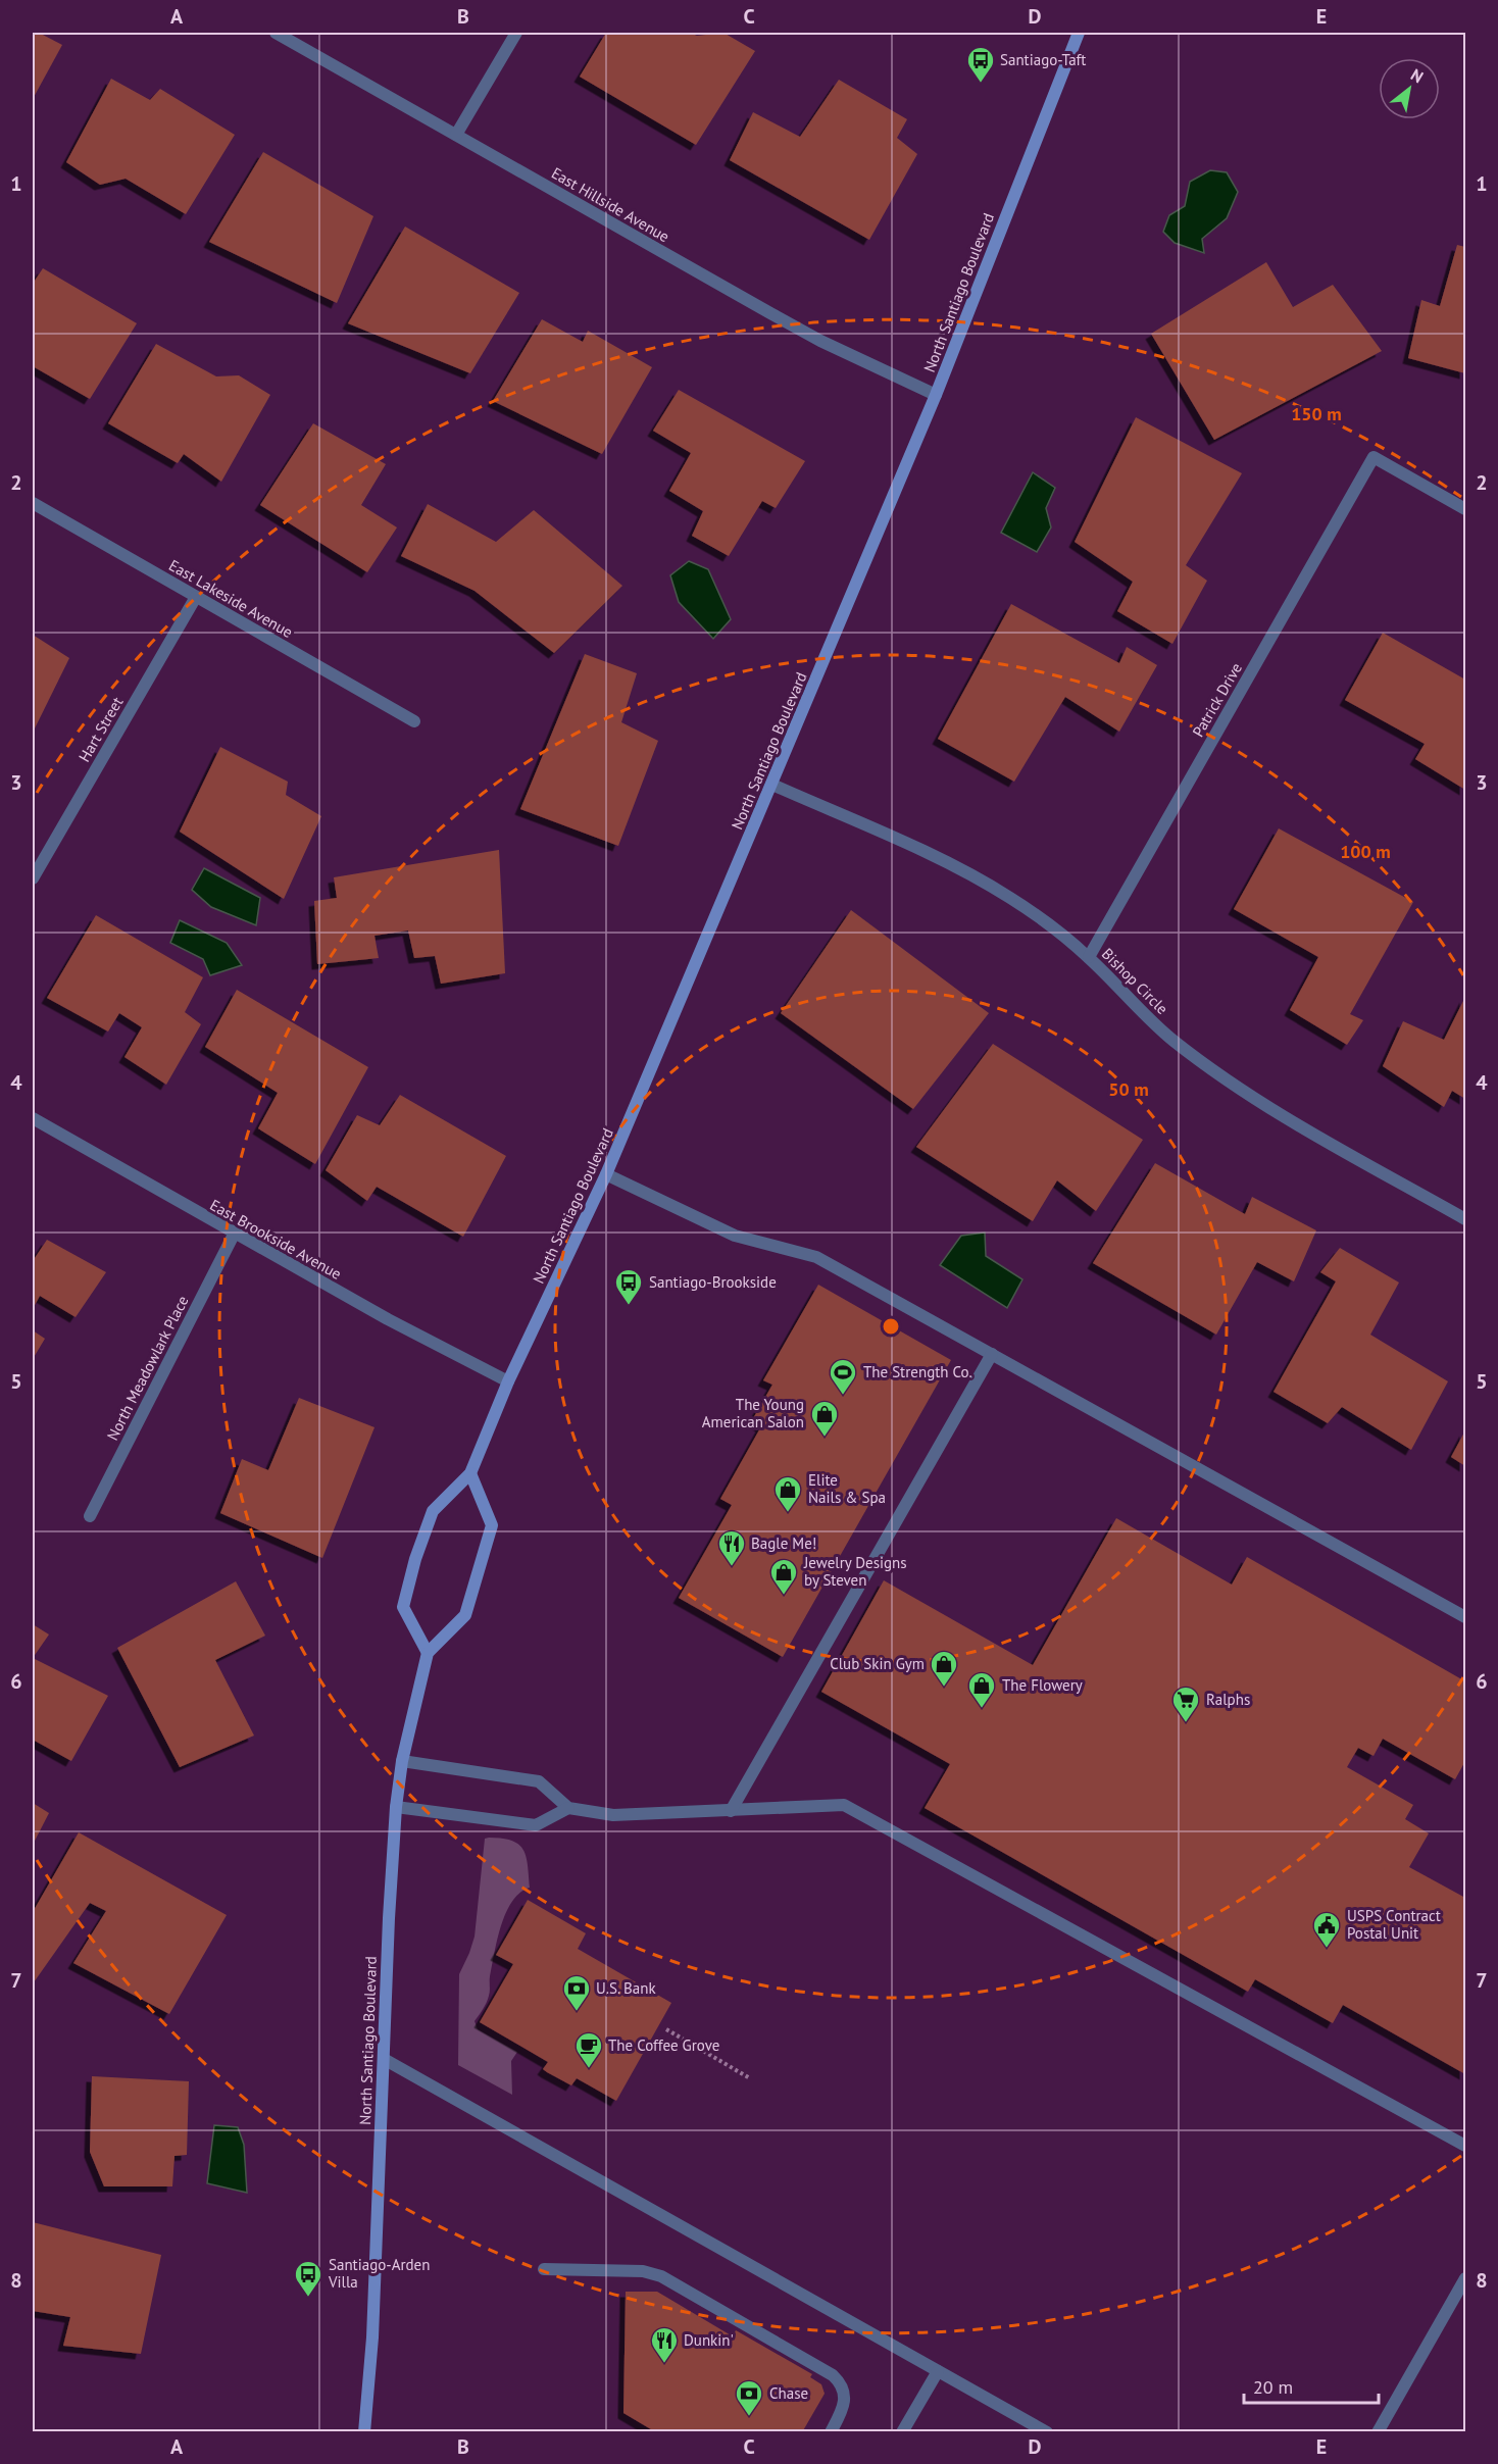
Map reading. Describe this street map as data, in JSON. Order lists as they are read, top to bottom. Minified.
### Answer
{"streets":{"main road":["North Santiago Boulevard"],"street":["East Hillside Avenue","East Lakeside Avenue","Patrick Drive","Hart Street","Bishop Circle","East Brookside Avenue","North Meadowlark Place"]},"crossings":[["East Hillside Avenue","North Santiago Boulevard"],["North Santiago Boulevard","Bishop Circle"],["North Santiago Boulevard","East Brookside Avenue"],["East Lakeside Avenue","Hart Street"],["Patrick Drive","Bishop Circle"],["East Brookside Avenue","North Meadowlark Place"]],"places":{"bus stop":["Santiago-Taft","Santiago-Brookside","Santiago-Arden Villa"],"sports":["The Strength Co."],"shop":["The Young American Salon","Elite Nails & Spa","Jewelry Designs by Steven","Club Skin Gym","The Flowery"],"restaurant":["Bagle Me!","Dunkin'"],"supermarket":["Ralphs"],"public building":["USPS Contract Postal Unit"],"bank":["U.S. Bank","Chase"],"cafe":["The Coffee Grove"]},"scale_bar":"20 m","north":"top right","grid":{"columns":["A","B","C","D","E"],"rows":["1","2","3","4","5","6","7","8"]},"rings":["150 m","100 m","50 m"]}
